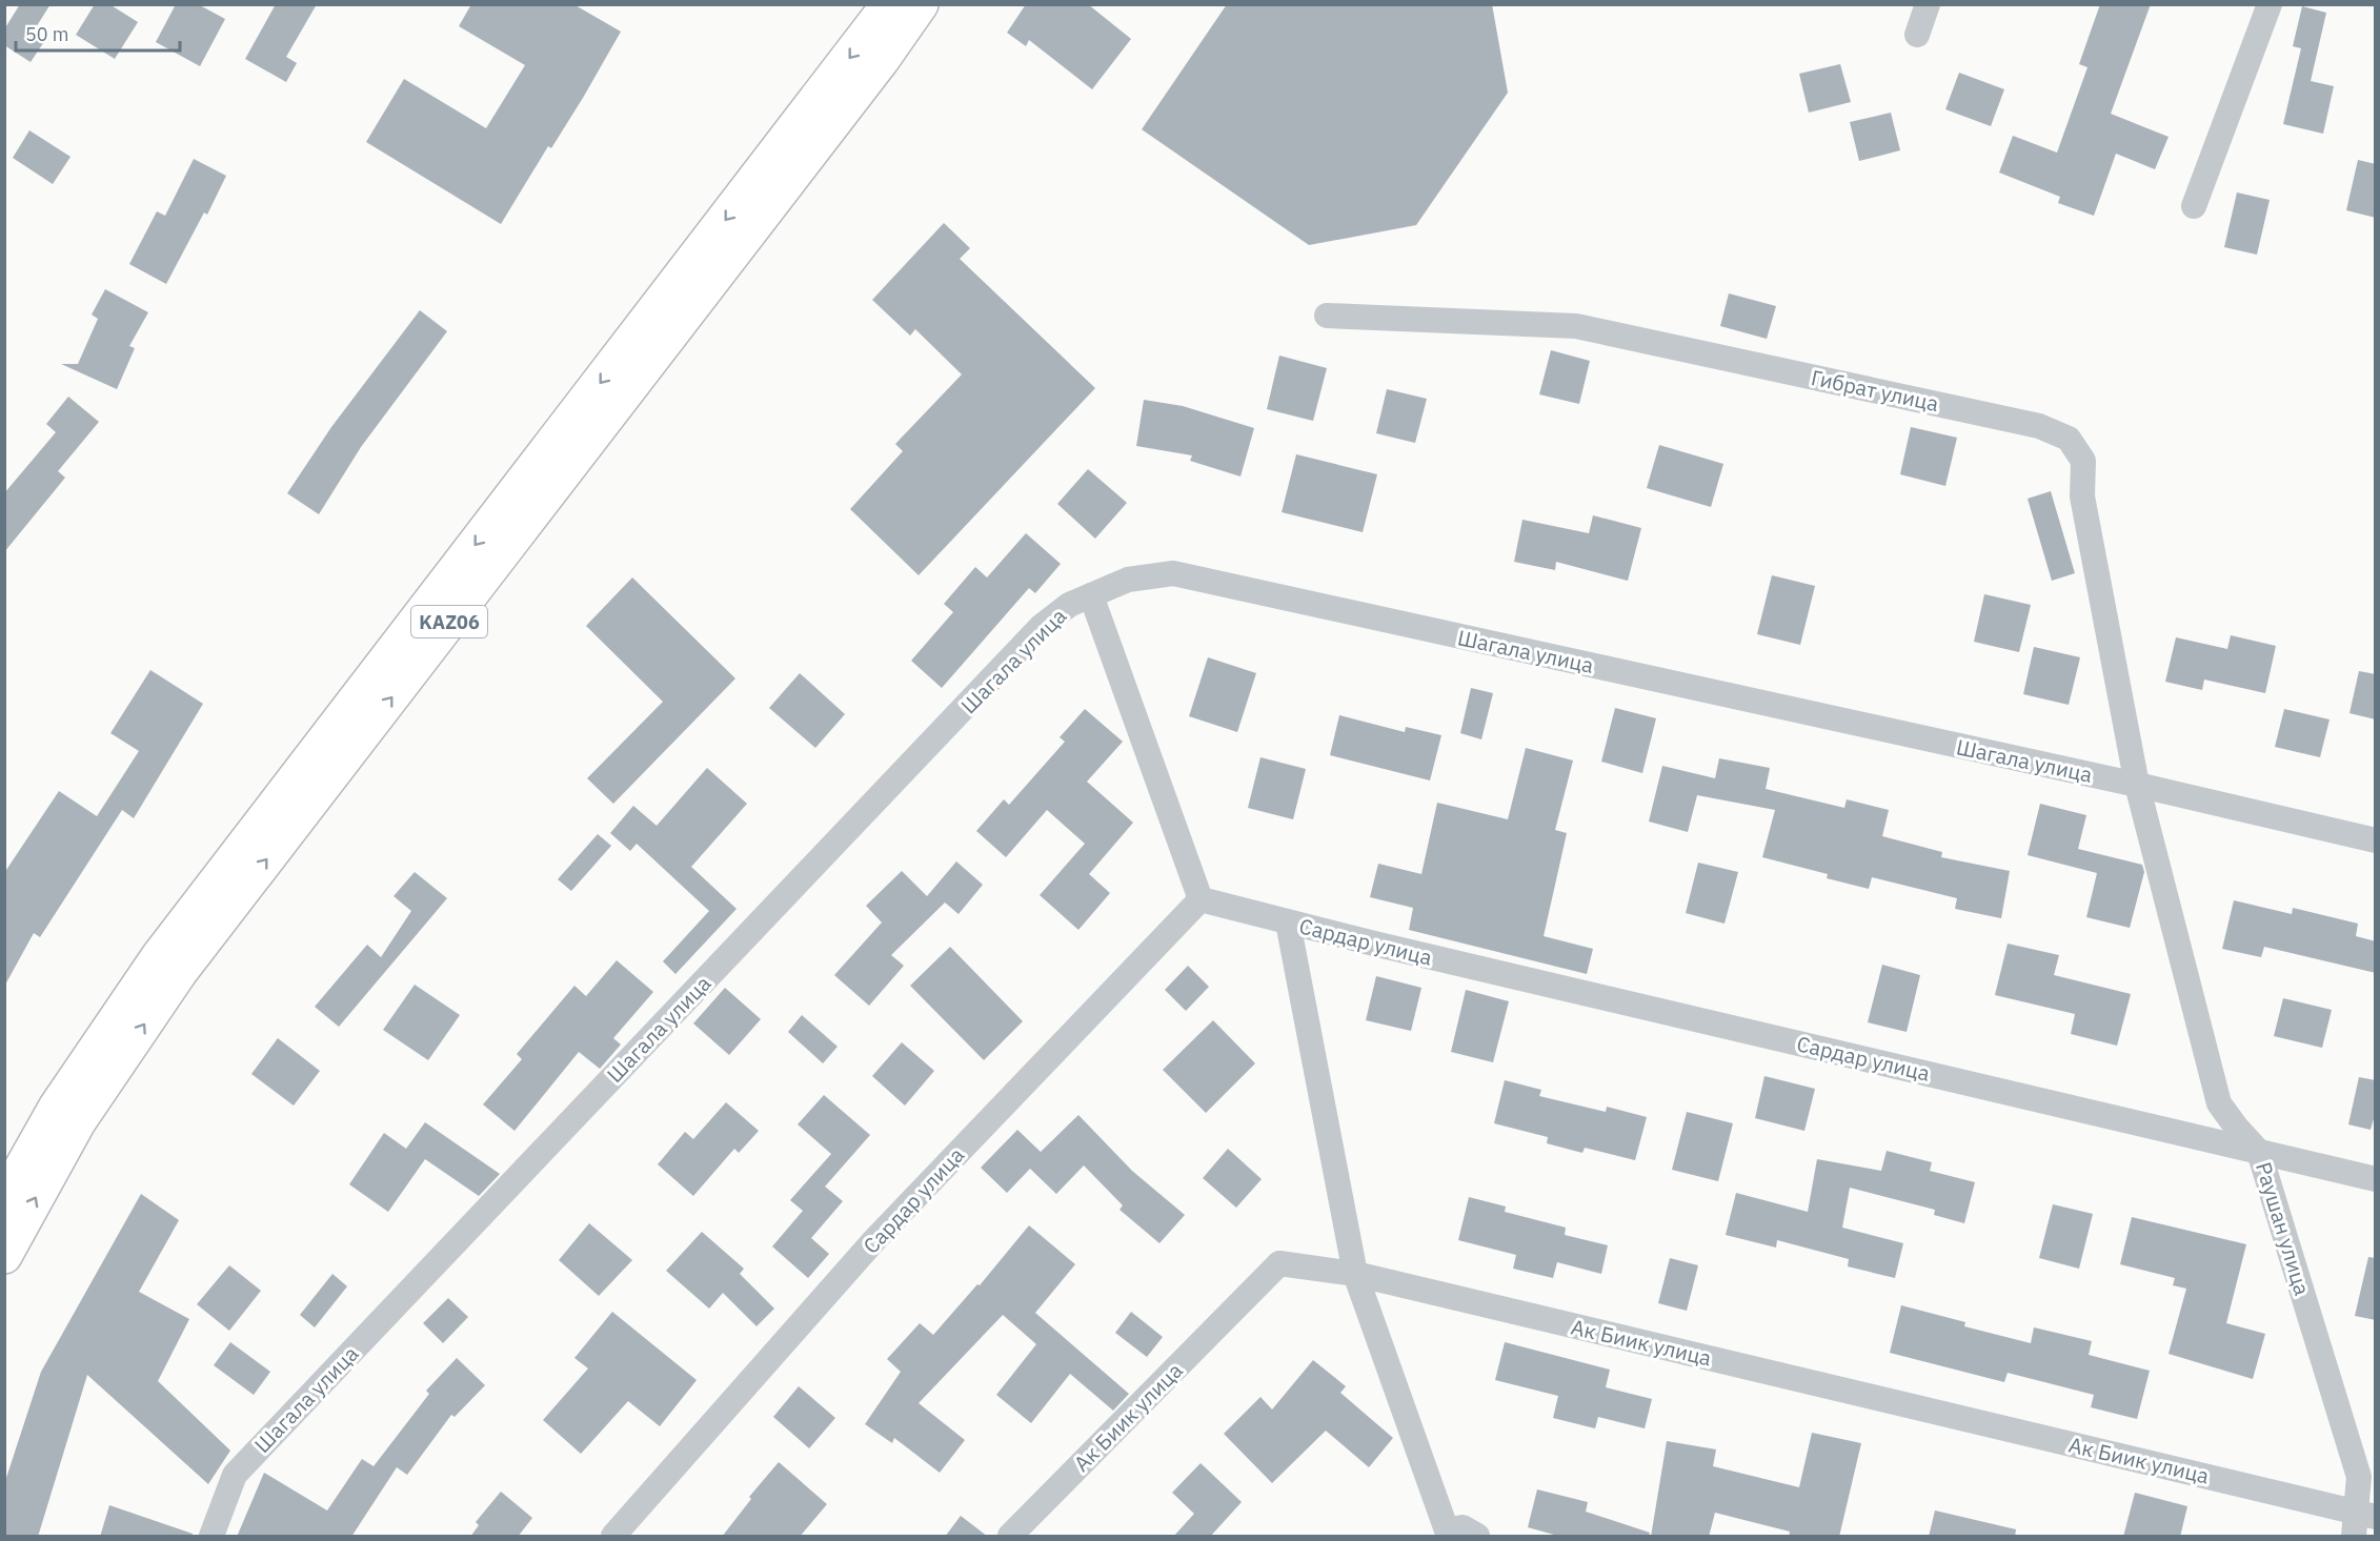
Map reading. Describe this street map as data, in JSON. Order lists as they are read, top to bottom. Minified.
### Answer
{"streets":{"highway":["KАZ06"],"street":["Гибрат улица","Шагала улица","Сардар улица","Раушан улица","Ак Биик улица"]},"crossings":[["Гибрат улица","Шагала улица"],["Гибрат улица","Раушан улица"],["Шагала улица","Раушан улица"],["Сардар улица","Раушан улица"],["Раушан улица","Ак Биик улица"]],"scale_bar":"50 m"}
